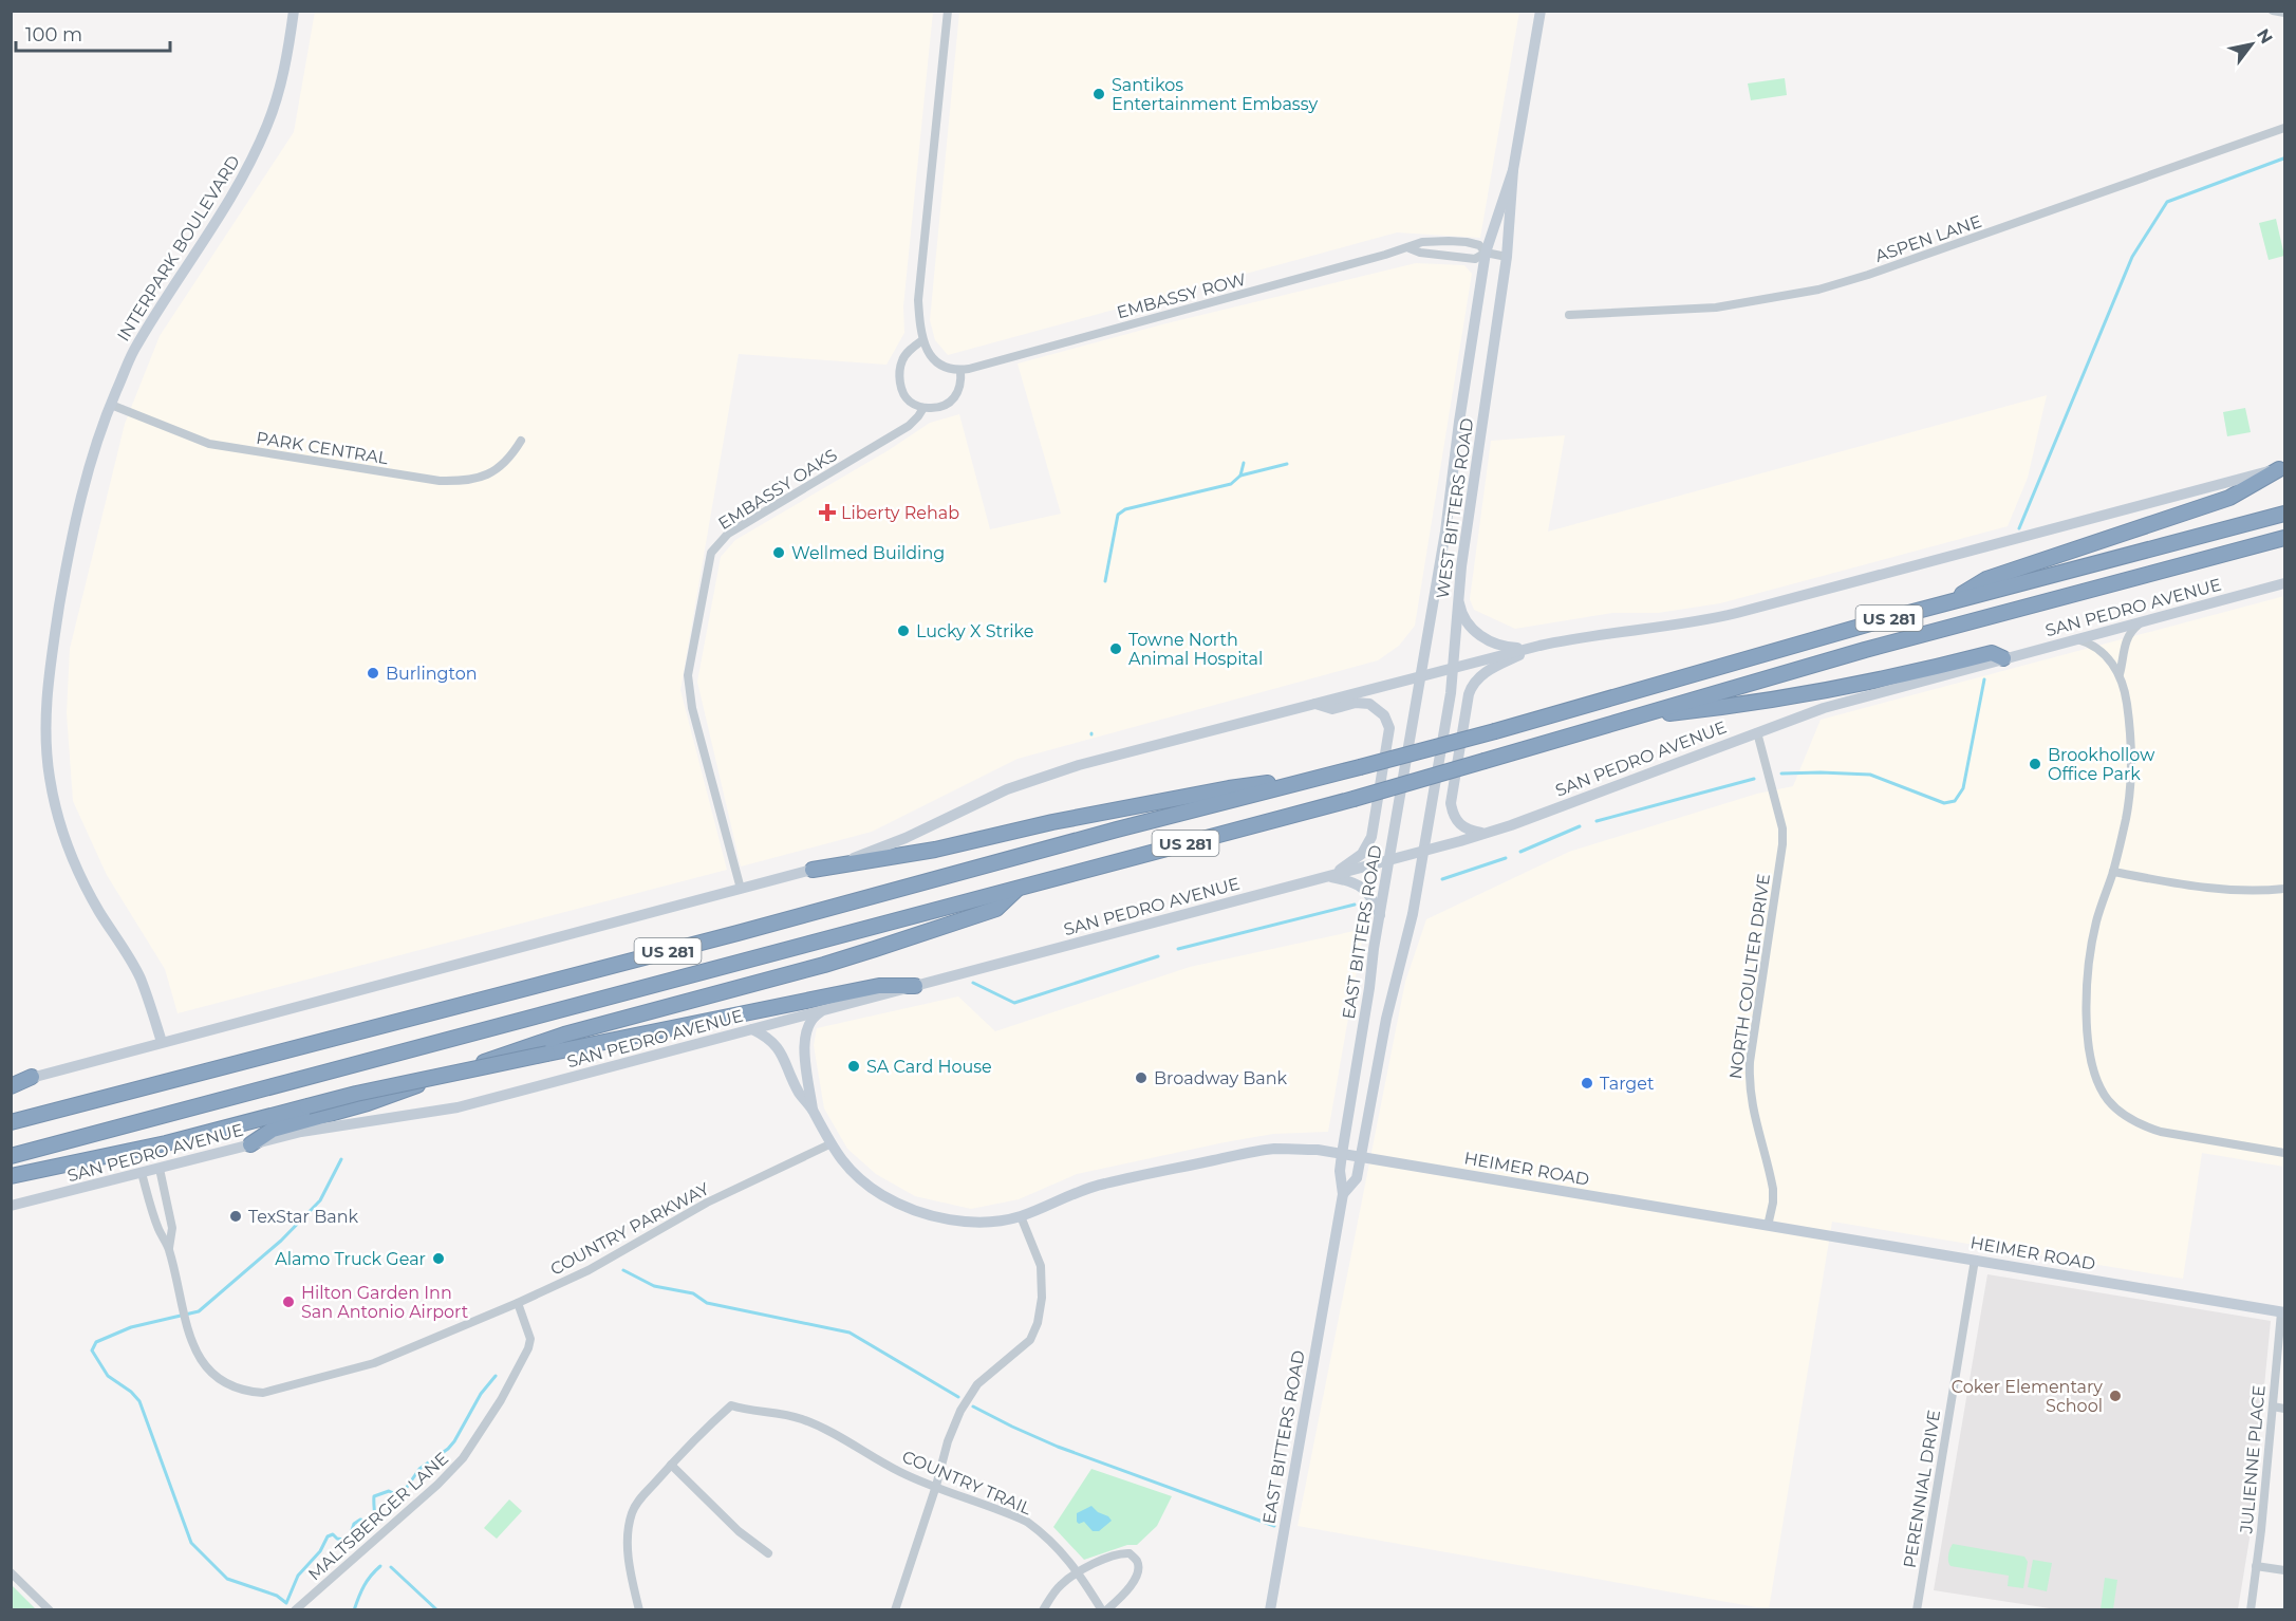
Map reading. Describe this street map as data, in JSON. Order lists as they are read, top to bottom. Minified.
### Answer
{"streets":{"highway":["US 281"],"main road":["INTERPARK BOULEVARD","WEST BITTERS ROAD","SAN PEDRO AVENUE","EAST BITTERS ROAD","HEIMER ROAD"],"street":["ASPEN LANE","EMBASSY ROW","PARK CENTRAL","EMBASSY OAKS","NORTH COULTER DRIVE","COUNTRY PARKWAY","JULIENNE PLACE","COUNTRY TRAIL","PERENNIAL DRIVE","MALTSBERGER LANE"]},"crossings":[["INTERPARK BOULEVARD","PARK CENTRAL"],["EMBASSY ROW","WEST BITTERS ROAD"],["WEST BITTERS ROAD","SAN PEDRO AVENUE"],["WEST BITTERS ROAD","EAST BITTERS ROAD"],["SAN PEDRO AVENUE","EAST BITTERS ROAD"],["SAN PEDRO AVENUE","NORTH COULTER DRIVE"],["SAN PEDRO AVENUE","HEIMER ROAD"],["SAN PEDRO AVENUE","COUNTRY PARKWAY"],["EAST BITTERS ROAD","HEIMER ROAD"],["NORTH COULTER DRIVE","HEIMER ROAD"],["HEIMER ROAD","COUNTRY PARKWAY"],["HEIMER ROAD","JULIENNE PLACE"],["HEIMER ROAD","PERENNIAL DRIVE"],["COUNTRY PARKWAY","MALTSBERGER LANE"]],"places":{"other":["Santikos Entertainment Embassy","Wellmed Building","Lucky X Strike","Towne North Animal Hospital","Burlington","Brookhollow Office Park","SA Card House","Broadway Bank","Target","TexStar Bank","Alamo Truck Gear","Hilton Garden Inn San Antonio Airport","Coker Elementary School"],"health":["Liberty Rehab"]},"scale_bar":"100 m","north":"top right"}
